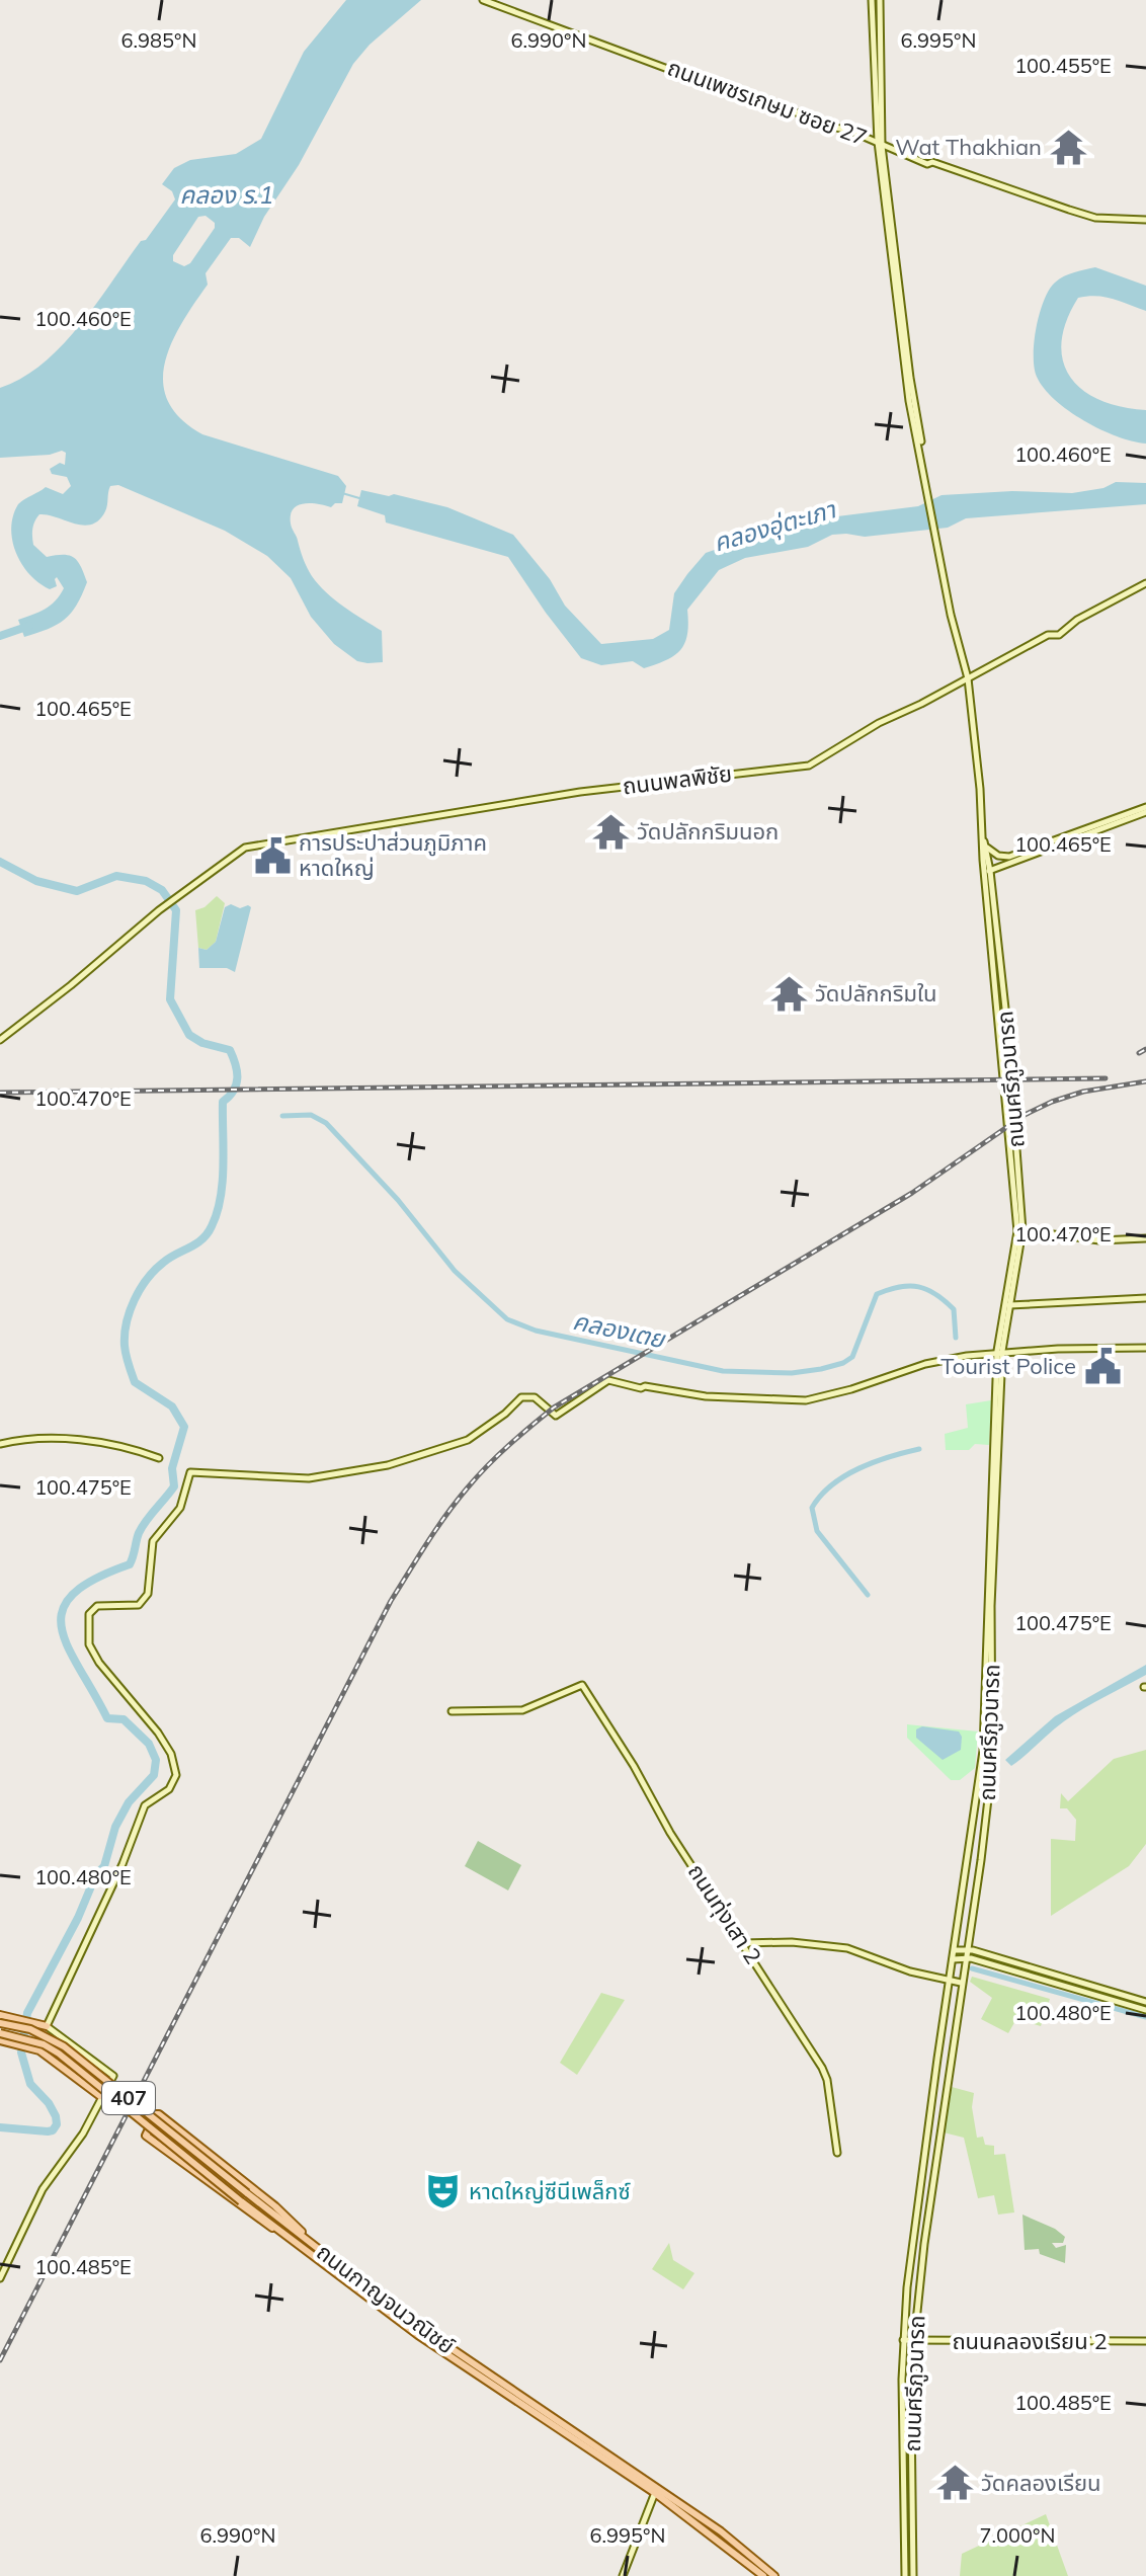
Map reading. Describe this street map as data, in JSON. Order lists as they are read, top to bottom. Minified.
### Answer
{"streets":{"main road":["407","ถนนกาญจนวณิชย์"],"street":["ถนนเพชรเกษม ซอย 27","ถนนพลพิชัย","ถนนศรีภูวนารถ","ถนนทุ่งเสา 2","ถนนคลองเรียน 2"]},"crossings":[["ถนนเพชรเกษม ซอย 27","ถนนศรีภูวนารถ"],["ถนนพลพิชัย","ถนนศรีภูวนารถ"],["ถนนศรีภูวนารถ","ถนนคลองเรียน 2"]],"water":["คลอง ร.1","คลองอุ่ตะเภา","คลองเตย"],"places":{"temple":["Wat Thakhian","วัดปลักกริมนอก","วัดปลักกริมใน","วัดคลองเรียน"],"public building":["การประปาส่วนภูมิภาค หาดใหญ่","Tourist Police"],"theatre":["หาดใหญ่ซีนีเพล็กซ์"]},"coordinates":["6.985°N","6.990°N","6.995°N","100.455°E","100.460°E","100.465°E","100.470°E","100.475°E","100.480°E","100.485°E","7.000°N"]}
